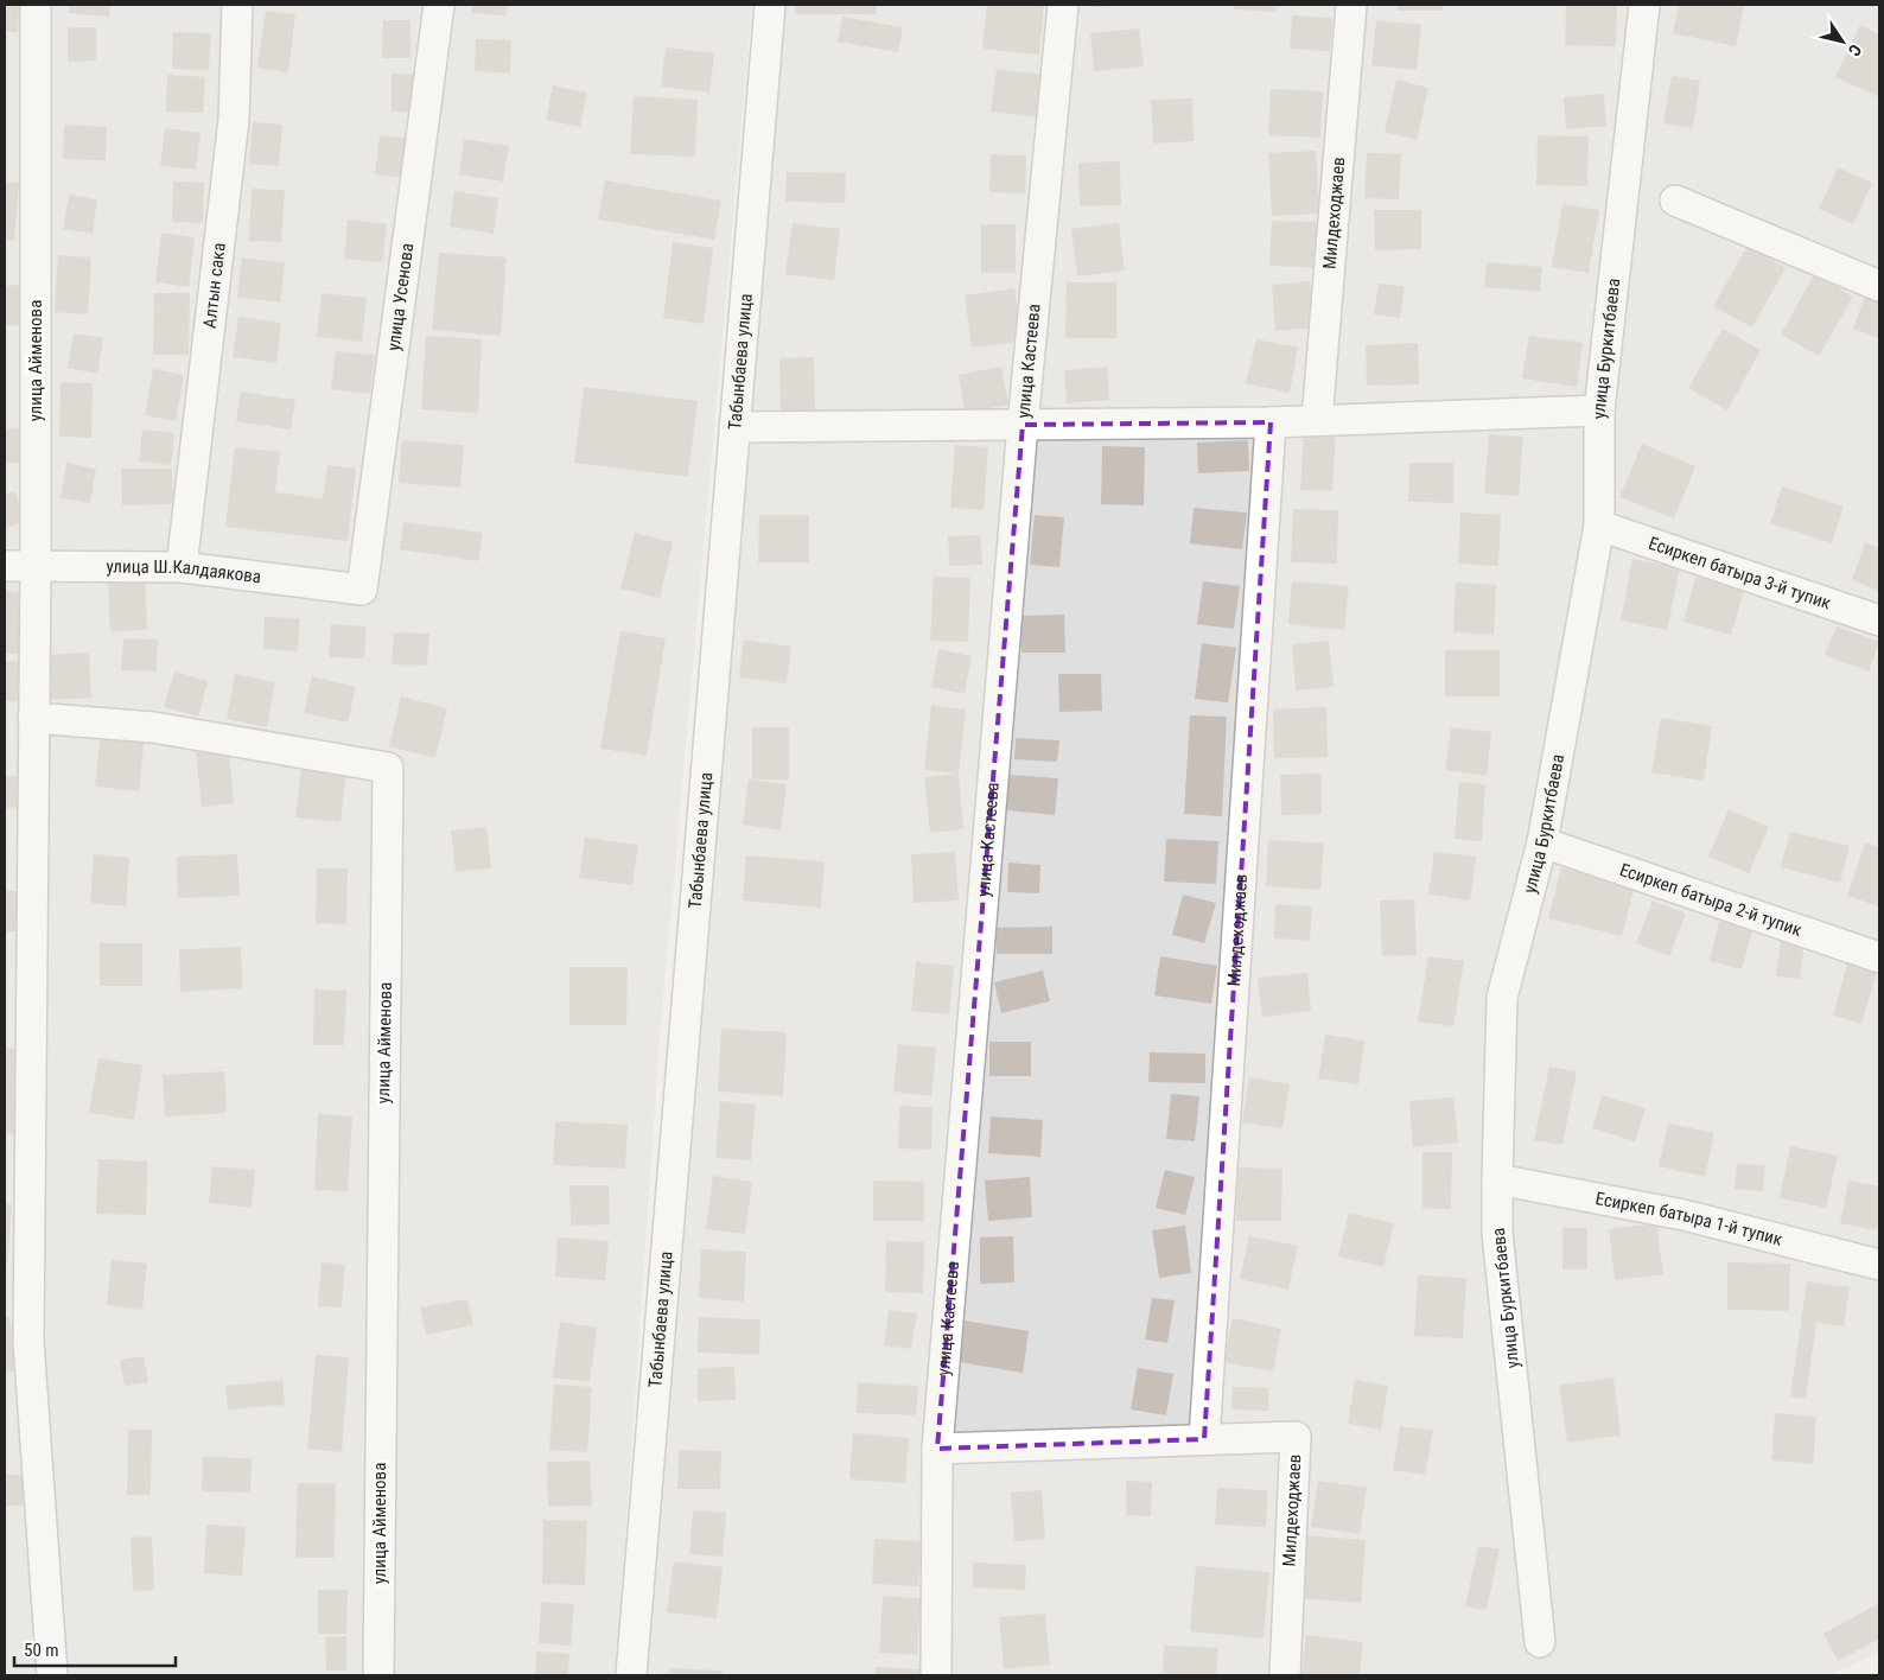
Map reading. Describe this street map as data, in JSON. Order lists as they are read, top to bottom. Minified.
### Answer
{"streets":{"street":["Милдеходжаев","Алтын сака","улица Усенова","улица Буркитбаева","улица Айменова","Табынбаева улица","улица Кастеева","улица Ш.Калдаякова","Есиркеп батыра 3-й тупик","Есиркеп батыра 2-й тупик","Есиркеп батыра 1-й тупик"]},"crossings":[["Милдеходжаев","улица Кастеева"],["Алтын сака","улица Ш.Калдаякова"],["улица Усенова","улица Ш.Калдаякова"],["улица Буркитбаева","Есиркеп батыра 3-й тупик"],["улица Буркитбаева","Есиркеп батыра 2-й тупик"],["улица Буркитбаева","Есиркеп батыра 1-й тупик"],["улица Айменова","улица Ш.Калдаякова"]],"scale_bar":"50 m","north":"bottom right"}
